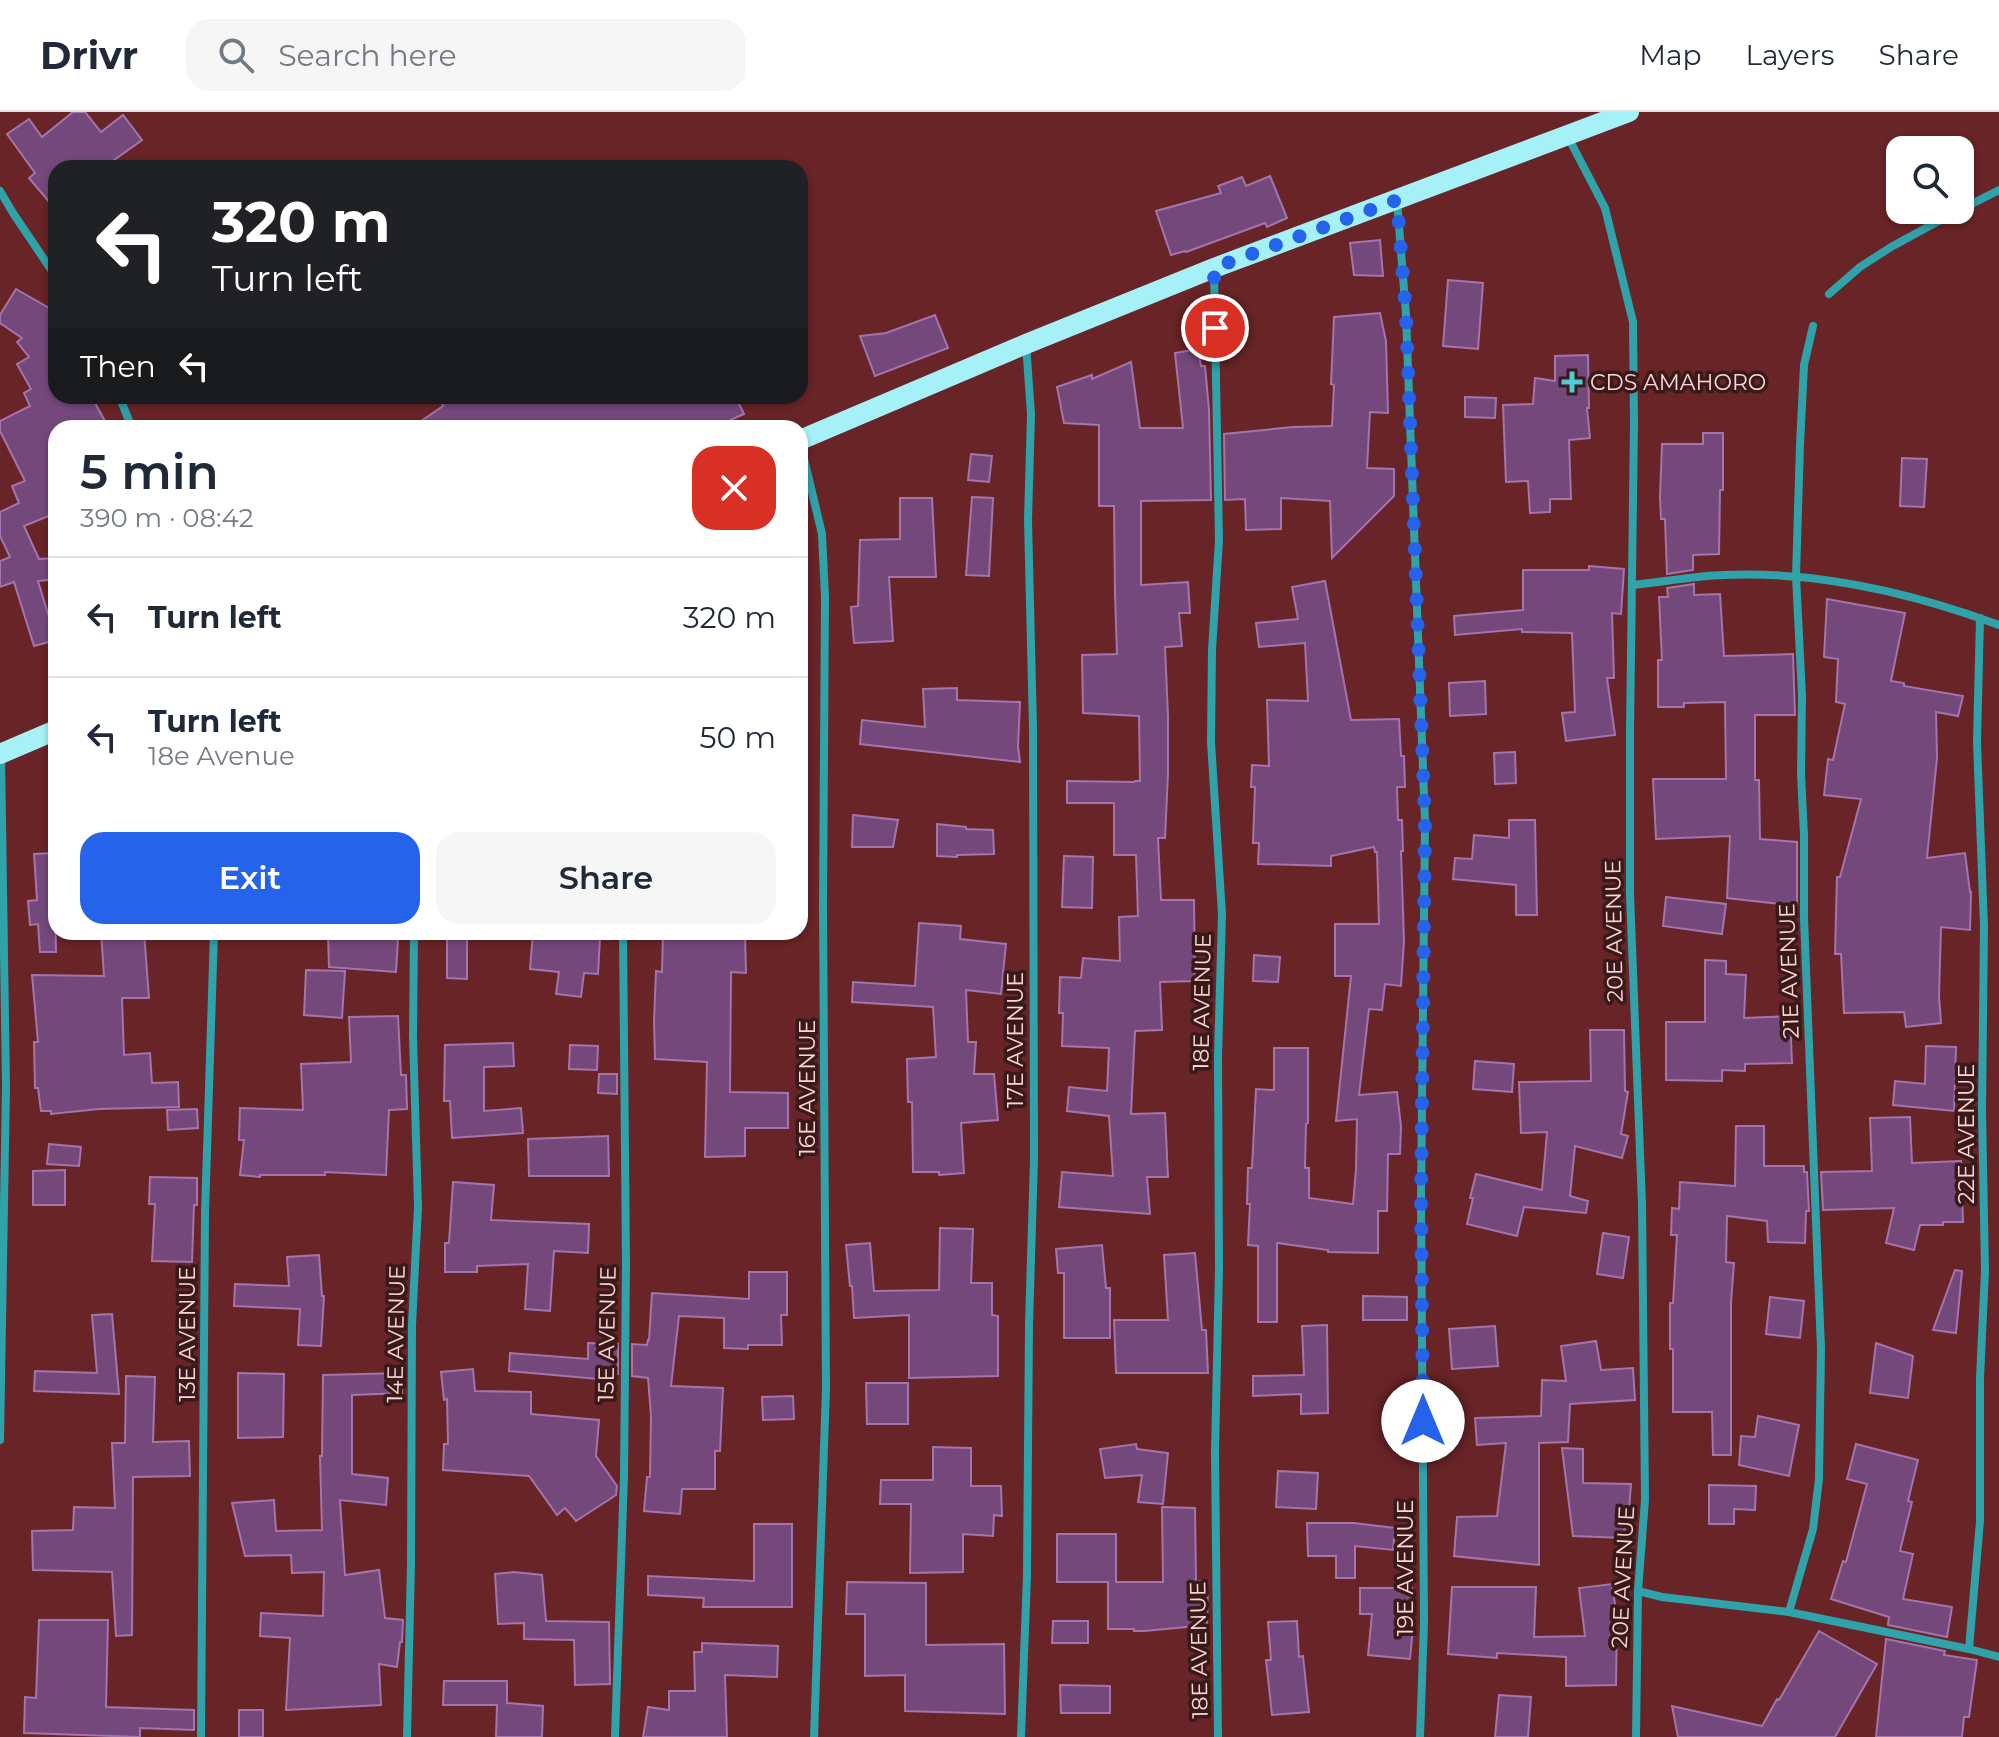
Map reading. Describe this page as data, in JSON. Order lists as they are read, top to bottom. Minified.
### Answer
{"streets":{"street":["20E AVENUE","21E AVENUE","18E AVENUE","17E AVENUE","16E AVENUE","22E AVENUE","13E AVENUE","14E AVENUE","15E AVENUE","19E AVENUE"]},"places":{"health":["CDS AMAHORO"]},"page":{"header":"Drivr","search":"Search here","nav":["Map","Layers","Share"],"turn":["320 m","Turn left"],"then":"Then","heading":["5 min","390 m · 08:42"],"list":[{"name":"Turn left","value":"320 m"},{"name":"Turn left","note":"18e Avenue","value":"50 m"}],"buttons":["Exit","Share"]}}
